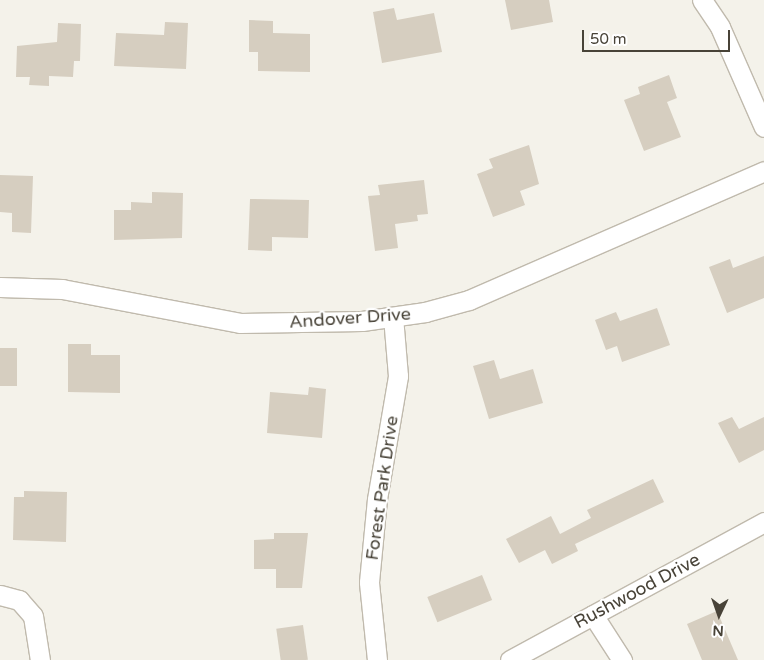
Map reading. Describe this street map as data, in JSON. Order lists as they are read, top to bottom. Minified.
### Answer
{"streets":{"street":["Andover Drive","Forest Park Drive","Rushwood Drive"]},"crossings":[["Andover Drive","Forest Park Drive"]],"scale_bar":"50 m","north":"bottom"}
